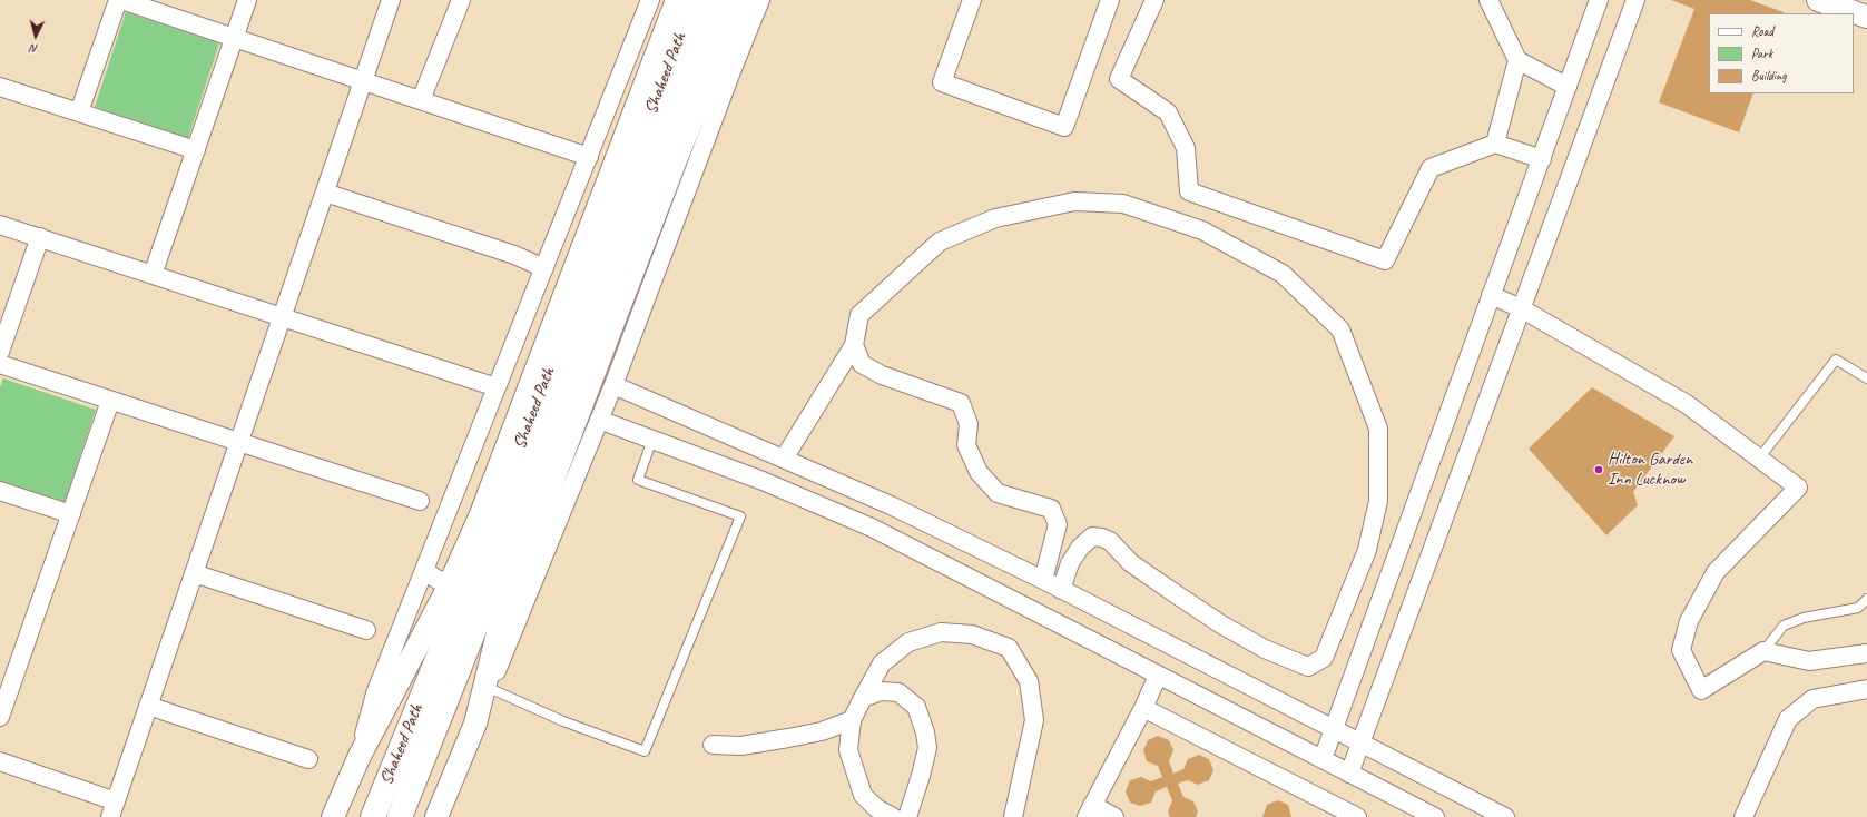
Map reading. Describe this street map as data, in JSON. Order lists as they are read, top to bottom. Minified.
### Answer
{"streets":{"highway":["Shaheed Path"]},"places":["Hilton Garden Inn Lucknow"],"legend":["Road","Park","Building"],"north":"bottom"}
